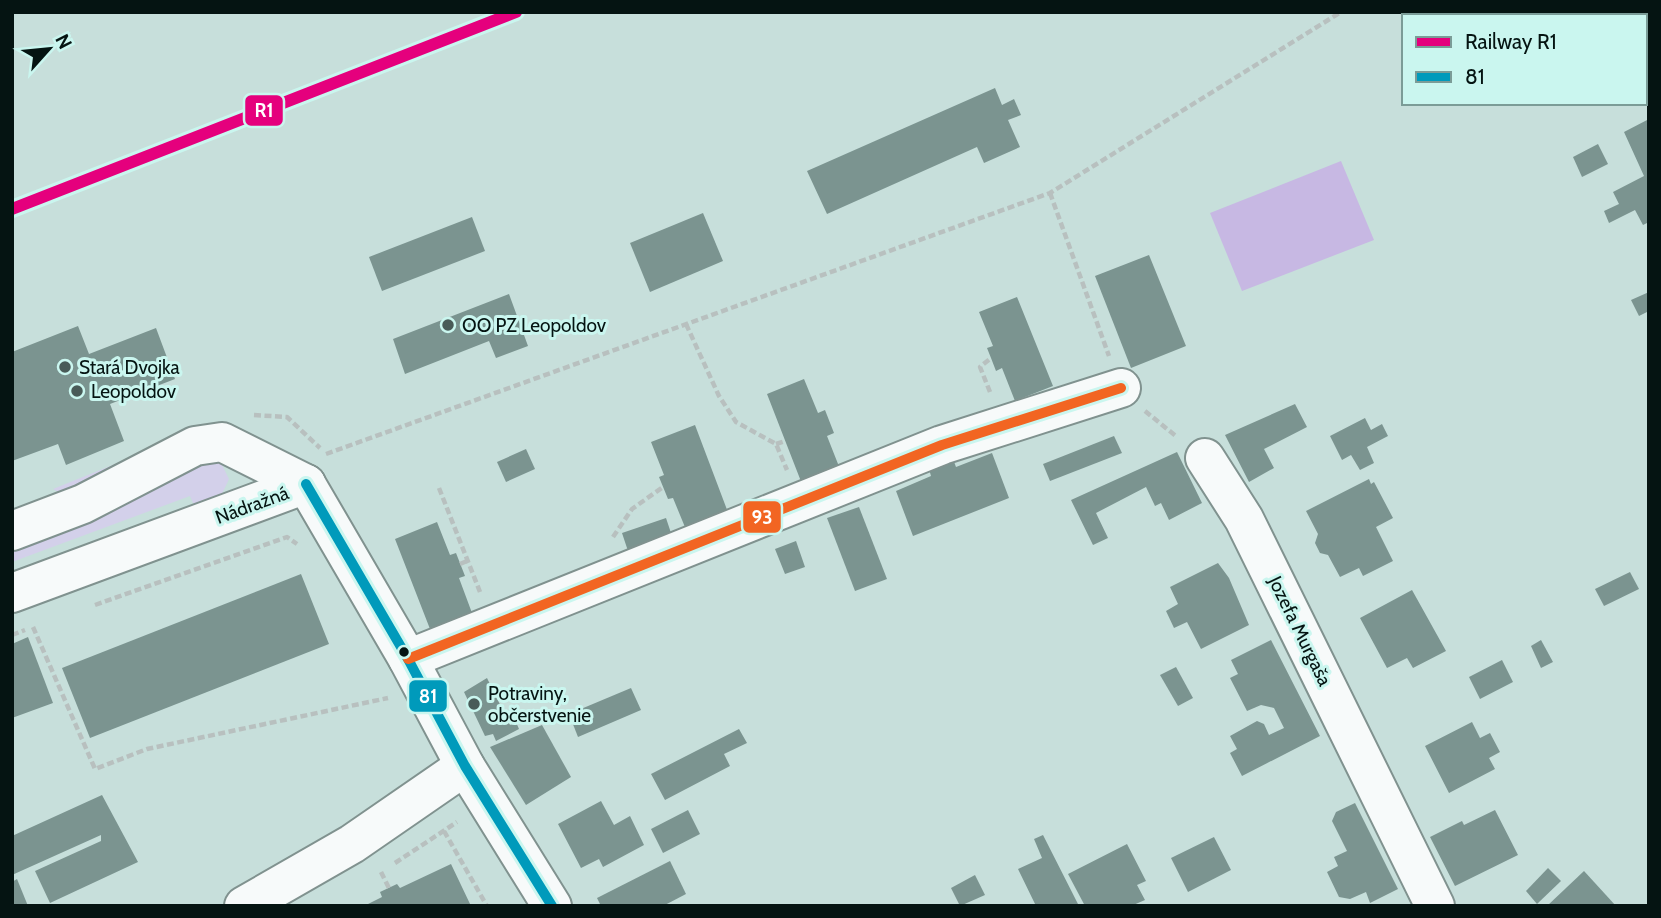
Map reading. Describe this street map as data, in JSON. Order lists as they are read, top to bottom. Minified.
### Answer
{"streets":{"street":["Nádražná","Jozefa Murgaša"]},"places":["OO PZ Leopoldov","Stará Dvojka","Leopoldov","Potraviny, občerstvenie"],"lines":["rail line R1","transit line 93","transit line 81"],"legend":["Railway R1","81"],"north":"top right"}
